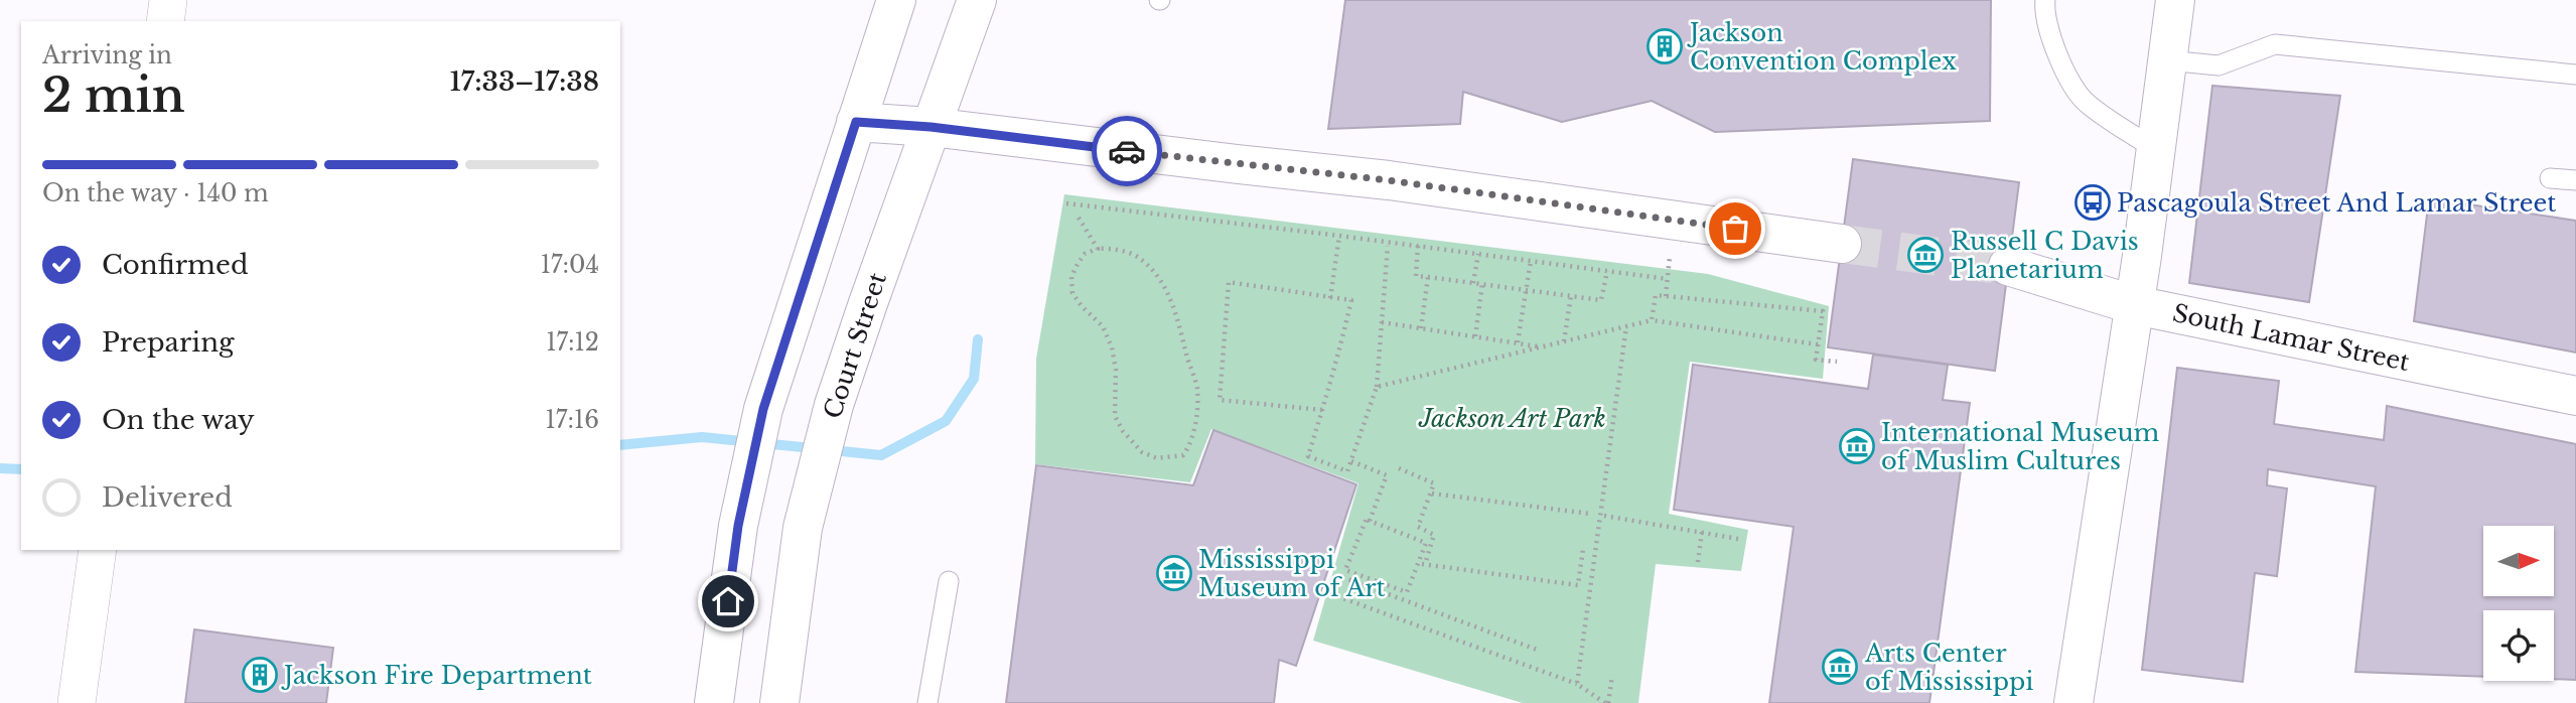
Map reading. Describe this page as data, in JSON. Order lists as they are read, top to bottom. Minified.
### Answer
{"streets":{"street":["South Lamar Street","Court Street"]},"parks":["Jackson Art Park"],"places":{"building":["Jackson Convention Complex","Jackson Fire Department"],"bus stop":["Pascagoula Street And Lamar Street"],"museum":["Russell C Davis Planetarium","International Museum of Muslim Cultures","Mississippi Museum of Art","Arts Center of Mississippi"]},"north":"right","page":{"heading":["2 min","Arriving in","17:33–17:38"],"bar":"On the way · 140 m","list":[["Confirmed","17:04"],["Preparing","17:12"],["On the way","17:16"],"Delivered"]}}
